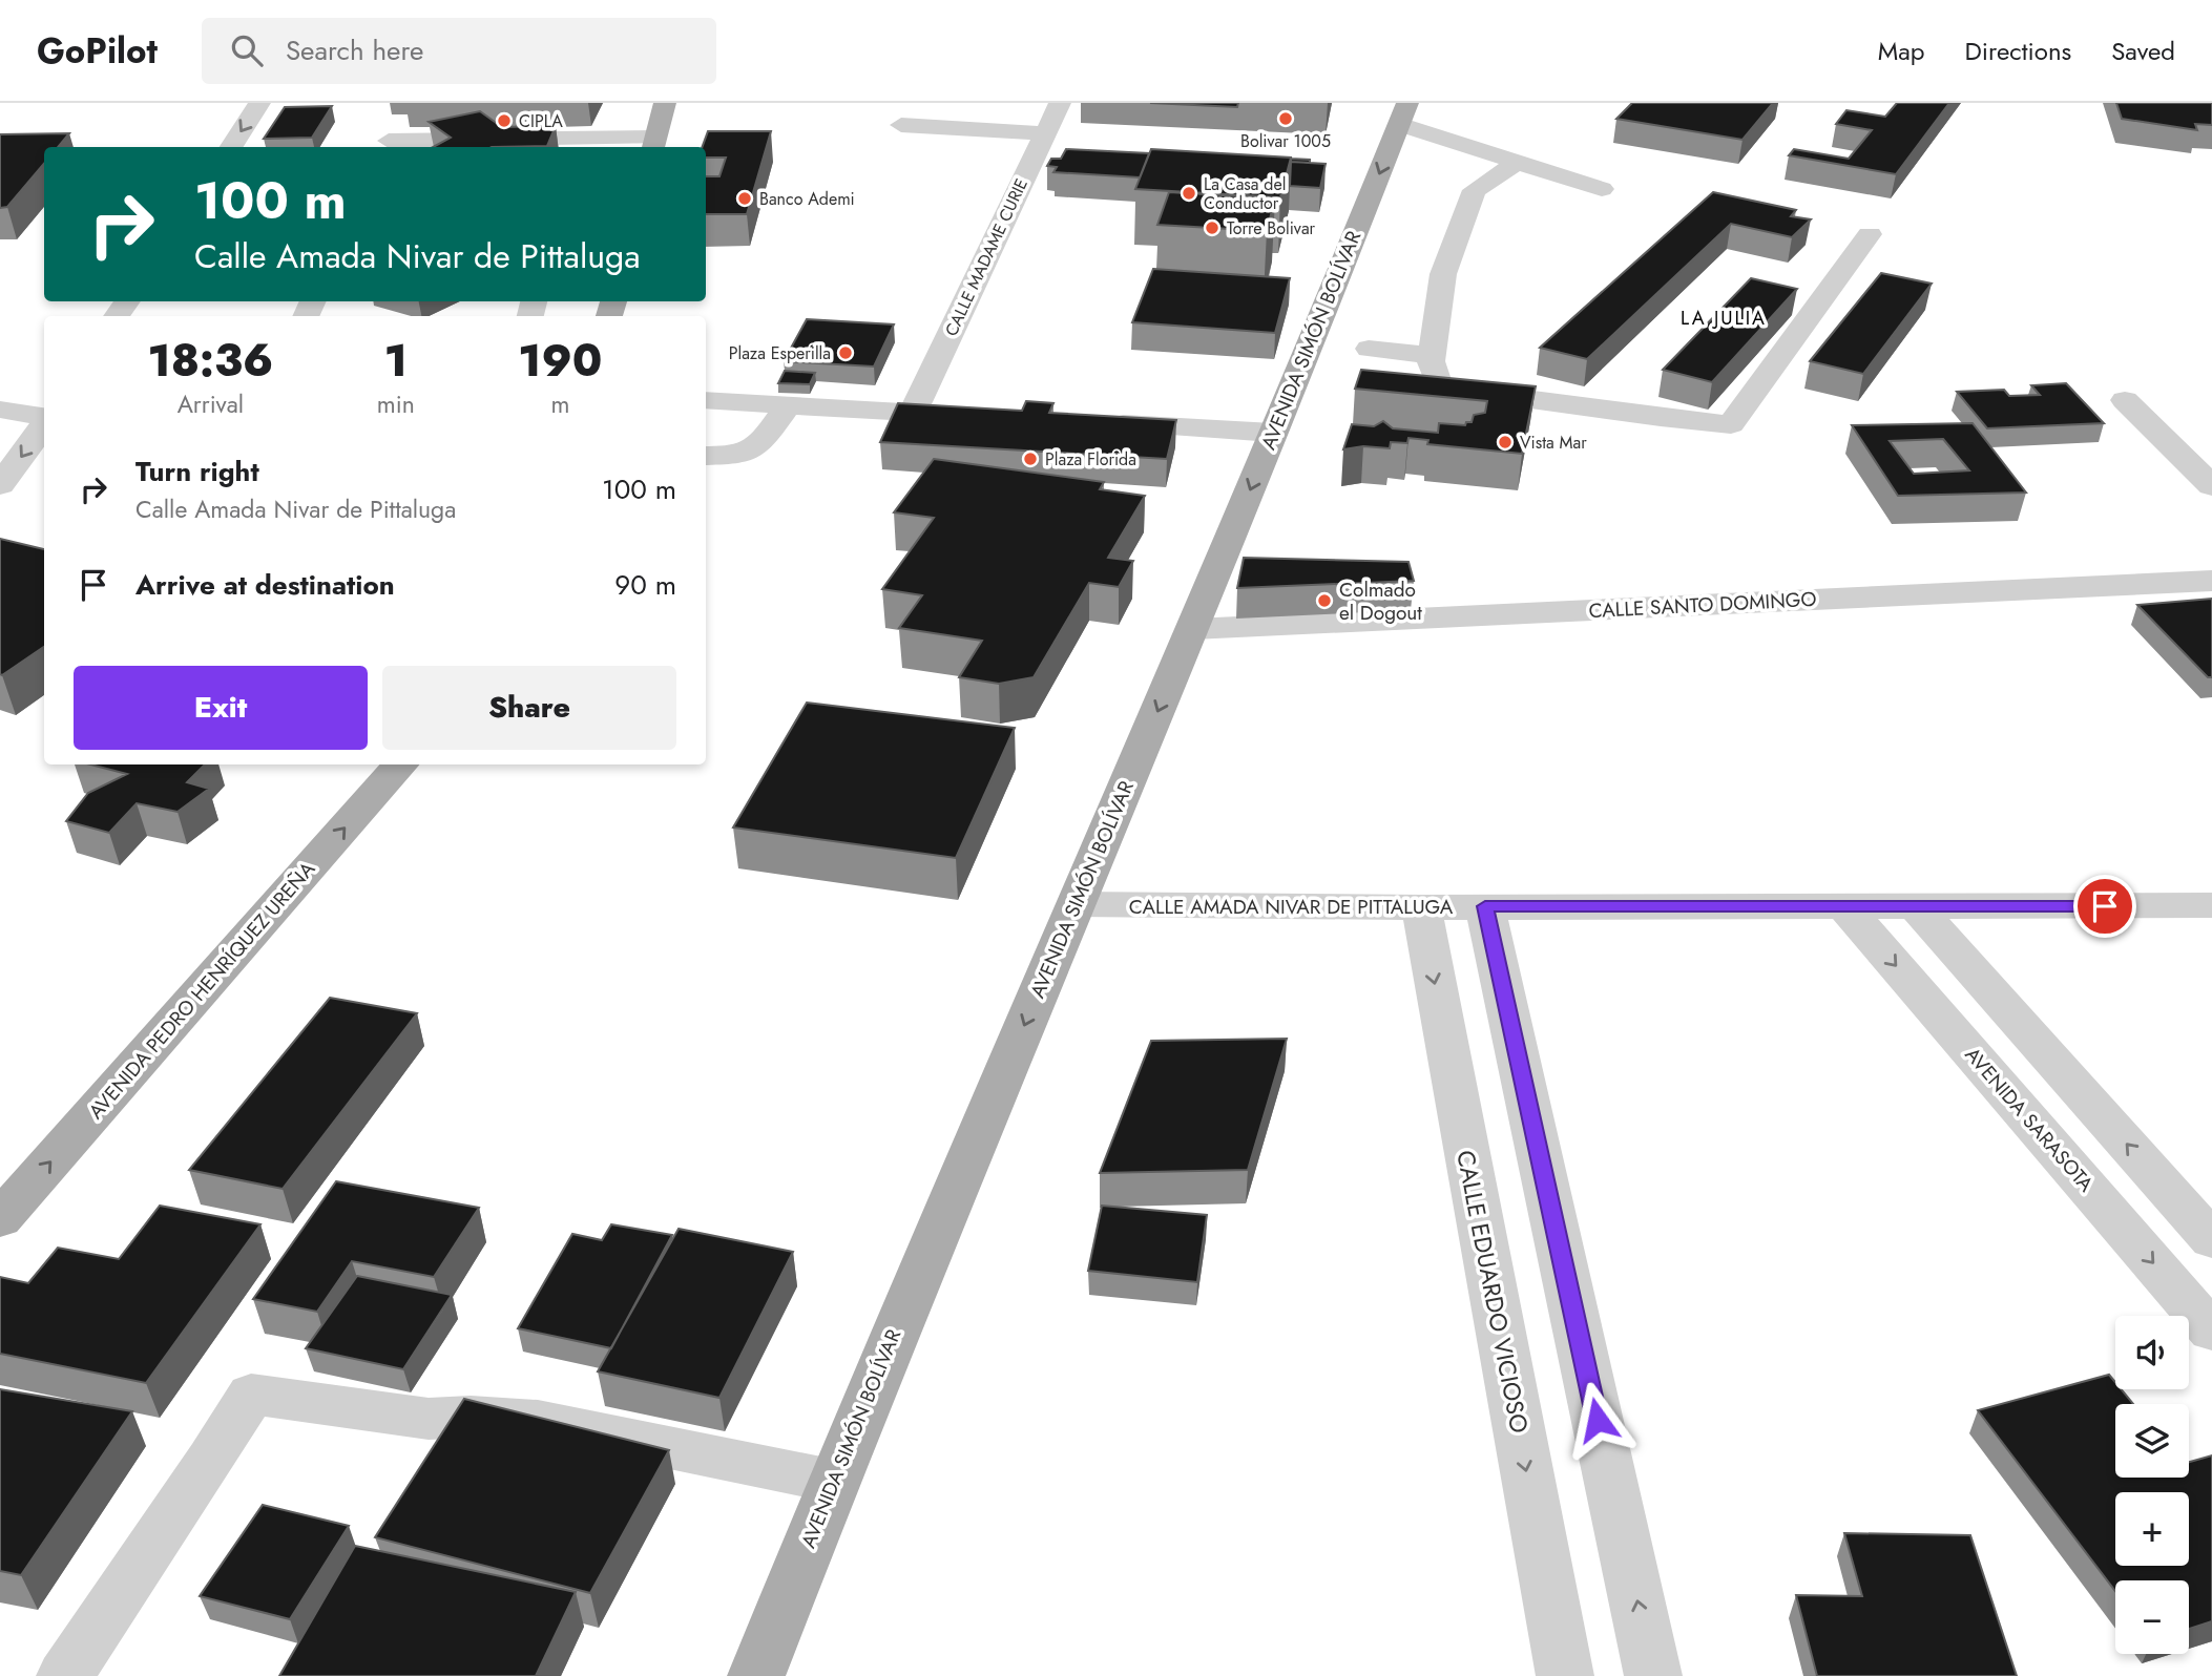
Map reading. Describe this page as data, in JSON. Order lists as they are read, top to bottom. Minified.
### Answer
{"streets":{"main road":["AVENIDA SIMÓN BOLÍVAR","AVENIDA PEDRO HENRÍQUEZ UREÑA"],"street":["CALLE MADAME CURIE","CALLE SANTO DOMINGO","CALLE AMADA NIVAR DE PITTALUGA","AVENIDA SARASOTA","CALLE EDUARDO VICIOSO"]},"crossings":[["AVENIDA SIMÓN BOLÍVAR","CALLE SANTO DOMINGO"],["AVENIDA SIMÓN BOLÍVAR","CALLE AMADA NIVAR DE PITTALUGA"],["CALLE AMADA NIVAR DE PITTALUGA","AVENIDA SARASOTA"],["CALLE AMADA NIVAR DE PITTALUGA","CALLE EDUARDO VICIOSO"]],"one_way":["AVENIDA SIMÓN BOLÍVAR","AVENIDA PEDRO HENRÍQUEZ UREÑA"],"districts":["LA JULIA"],"places":["Bolivar 1005","CIPLA","La Casa del Conductor","Banco Ademi","Torre Bolivar","Plaza Esperilla","Vista Mar","Plaza Florida","Colmado el Dogout"],"page":{"header":"GoPilot","search":"Search here","nav":["Map","Directions","Saved"],"turn":["100 m","Calle Amada Nivar de Pittaluga"],"eta":["18:36","Arrival","1","min","190","m"],"list":[{"name":"Turn right","note":"Calle Amada Nivar de Pittaluga","value":"100 m"},{"name":"Arrive at destination","value":"90 m"}],"buttons":["Exit","Share"],"map_buttons":["+","−"]}}
